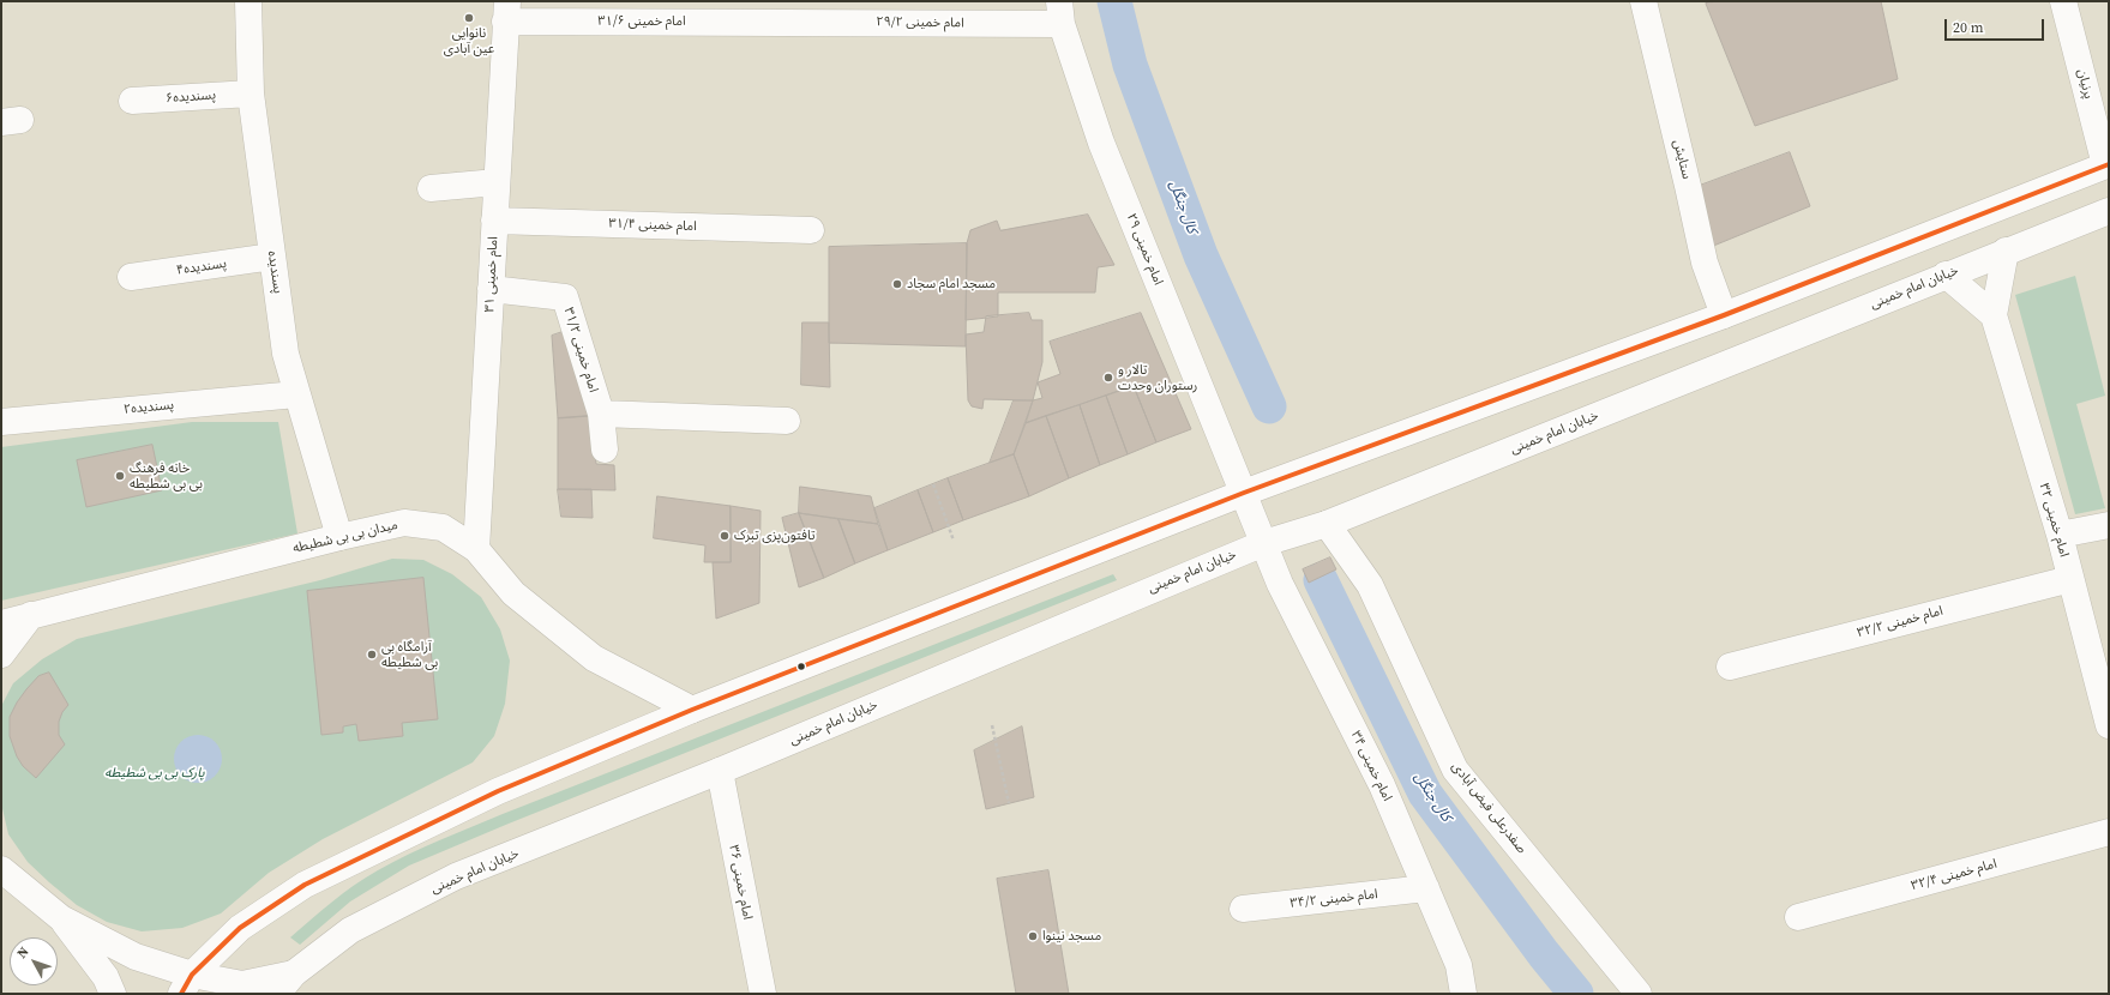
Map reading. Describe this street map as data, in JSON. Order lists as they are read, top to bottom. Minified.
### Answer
{"streets":{"street":["امام خمینی ۳۱/۶","امام خمینی ۲۹/۲","پرنیان","پسندیده۶","ستایش","امام خمینی ۳۱/۴","امام خمینی ۲۹","پسندیده۴","پسندیده","امام خمینی ۳۱","خیابان امام خمینی","امام خمینی ۳۱/۲","پسندیده۲","امام خمینی ۳۲","میدان بی بی شطیطه","امام خمینی ۳۲/۲","امام خمینی ۳۴","صفدرعلی فیض آبادی","امام خمینی ۳۲/۴","امام خمینی ۳۶","امام خمینی ۳۴/۲"]},"crossings":[["امام خمینی ۳۱/۶","امام خمینی ۲۹/۲"],["امام خمینی ۳۱/۶","امام خمینی ۳۱"],["امام خمینی ۲۹/۲","امام خمینی ۲۹"],["پسندیده۶","پسندیده"],["امام خمینی ۳۱/۴","امام خمینی ۳۱"],["امام خمینی ۲۹","خیابان امام خمینی"],["امام خمینی ۲۹","امام خمینی ۳۴"],["پسندیده۴","پسندیده"],["پسندیده","پسندیده۲"],["پسندیده","میدان بی بی شطیطه"],["امام خمینی ۳۱","امام خمینی ۳۱/۲"],["امام خمینی ۳۱","میدان بی بی شطیطه"],["خیابان امام خمینی","امام خمینی ۳۴"],["خیابان امام خمینی","صفدرعلی فیض آبادی"],["خیابان امام خمینی","امام خمینی ۳۶"],["امام خمینی ۳۲","امام خمینی ۳۲/۲"],["امام خمینی ۳۴","امام خمینی ۳۴/۲"]],"water":["کال جنگل"],"parks":["پارک بی بی شطیطه"],"places":["نانوایی عین آبادی","مسجد امام سجاد","تالار و رستوران وحدت","خانه فرهنگ بی بی شطیطه","تافتون‌پزی تبرک","آرامگاه بی بی شطیطه","مسجد نینوا"],"scale_bar":"20 m","north":"top left"}
